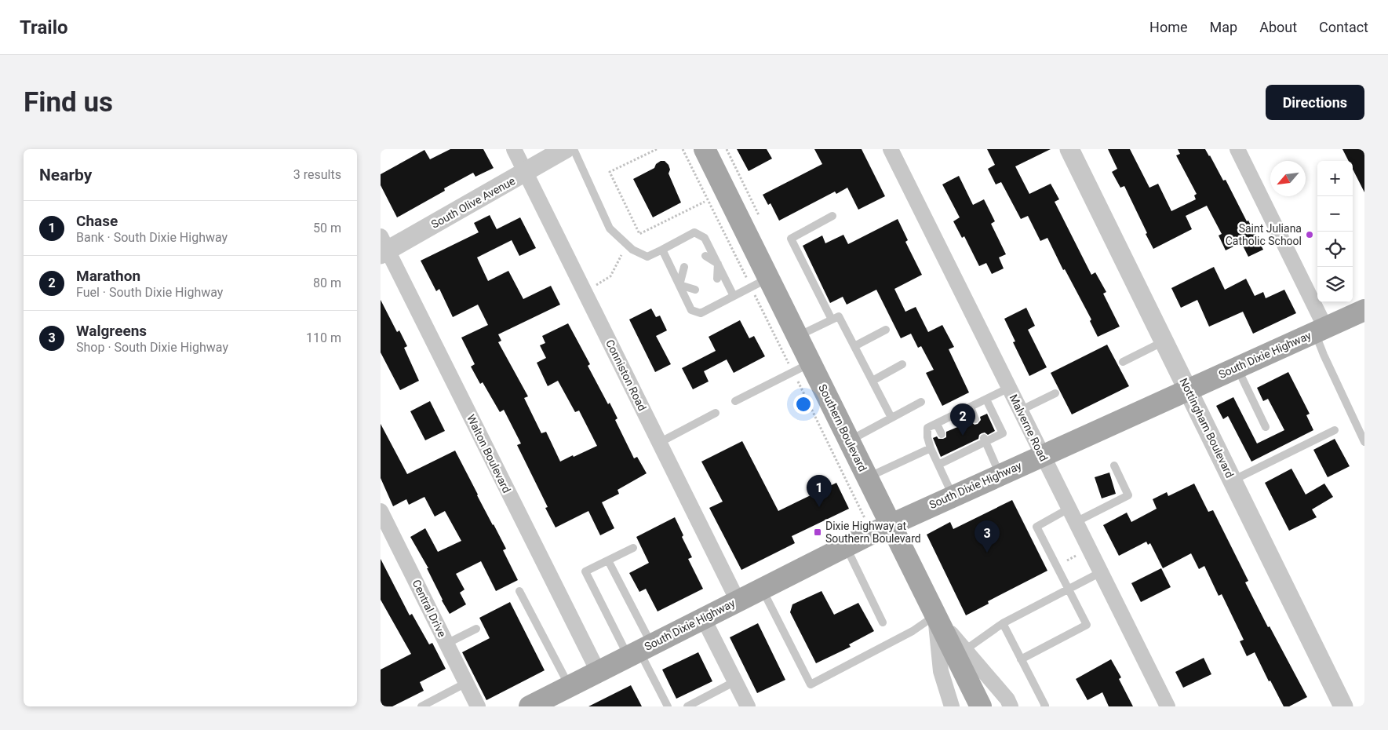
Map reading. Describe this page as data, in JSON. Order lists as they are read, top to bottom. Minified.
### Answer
{"streets":{"main road":["South Dixie Highway","Southern Boulevard"],"street":["South Olive Avenue","Conniston Road","Malverne Road","Nottingham Boulevard","Walton Boulevard","Central Drive"]},"crossings":[["South Olive Avenue","Conniston Road"],["South Olive Avenue","Walton Boulevard"],["South Dixie Highway","Conniston Road"],["South Dixie Highway","Southern Boulevard"],["South Dixie Highway","Malverne Road"],["South Dixie Highway","Nottingham Boulevard"],["South Dixie Highway","Walton Boulevard"]],"places":{"other":["Saint Juliana Catholic School"],"transit":["Dixie Highway at Southern Boulevard"]},"north":"bottom left","page":{"header":"Trailo","nav":["Home","Map","About","Contact"],"buttons":"Directions","title":"Find us","heading":["Nearby","3 results"],"map_buttons":["+","−"],"list":[{"mark":"1","name":"Chase","note":"Bank · South Dixie Highway","value":"50 m"},{"mark":"2","name":"Marathon","note":"Fuel · South Dixie Highway","value":"80 m"},{"mark":"3","name":"Walgreens","note":"Shop · South Dixie Highway","value":"110 m"}],"pins":["2","1","3"]}}
